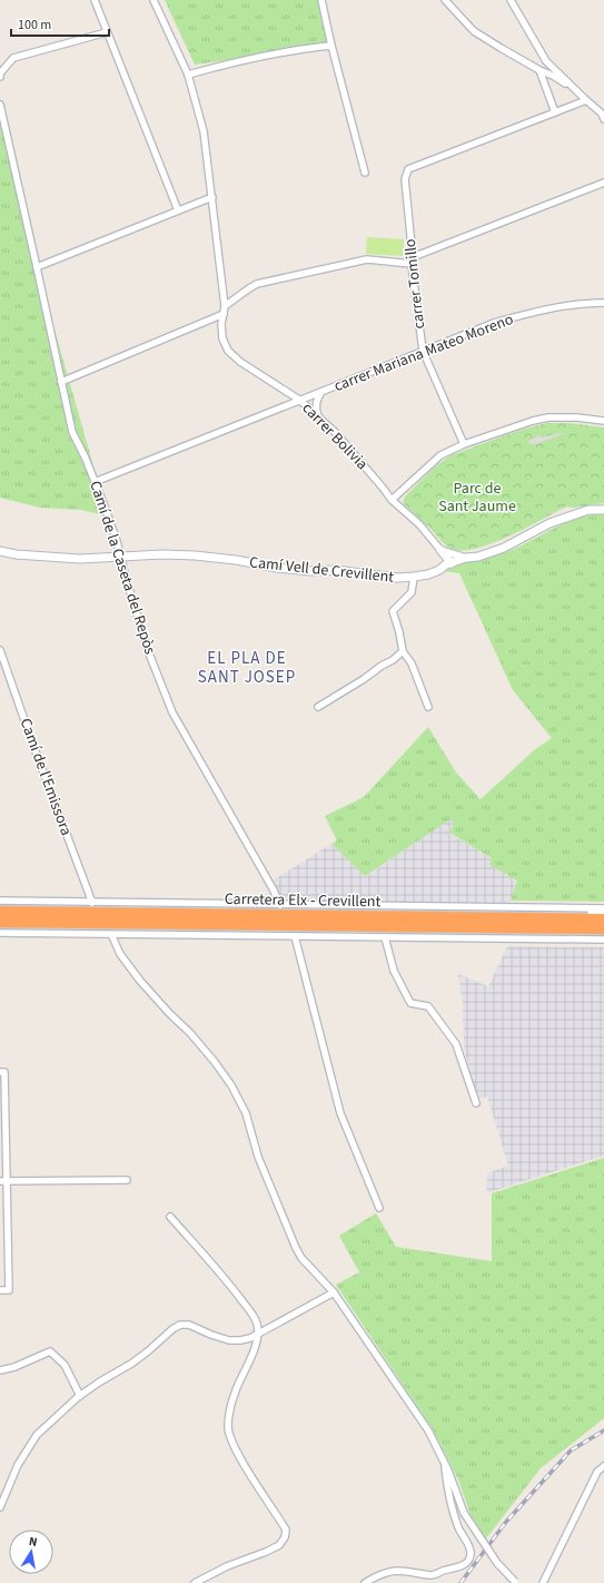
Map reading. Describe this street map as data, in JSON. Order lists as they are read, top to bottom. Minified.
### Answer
{"streets":{"highway":["Carretera Elx - Crevillent"],"street":["carrer Tomillo","carrer Mariana Mateo Moreno","carrer Bolivia","Camí de la Caseta del Repòs","Camí Vell de Crevillent","Camí de l'Emissora"]},"crossings":[["carrer Tomillo","carrer Mariana Mateo Moreno"],["carrer Mariana Mateo Moreno","carrer Bolivia"],["carrer Mariana Mateo Moreno","Camí de la Caseta del Repòs"],["Camí de la Caseta del Repòs","Camí Vell de Crevillent"]],"districts":["EL PLA DE SANT JOSEP"],"parks":["Parc de Sant Jaume"],"scale_bar":"100 m","north":"top"}
